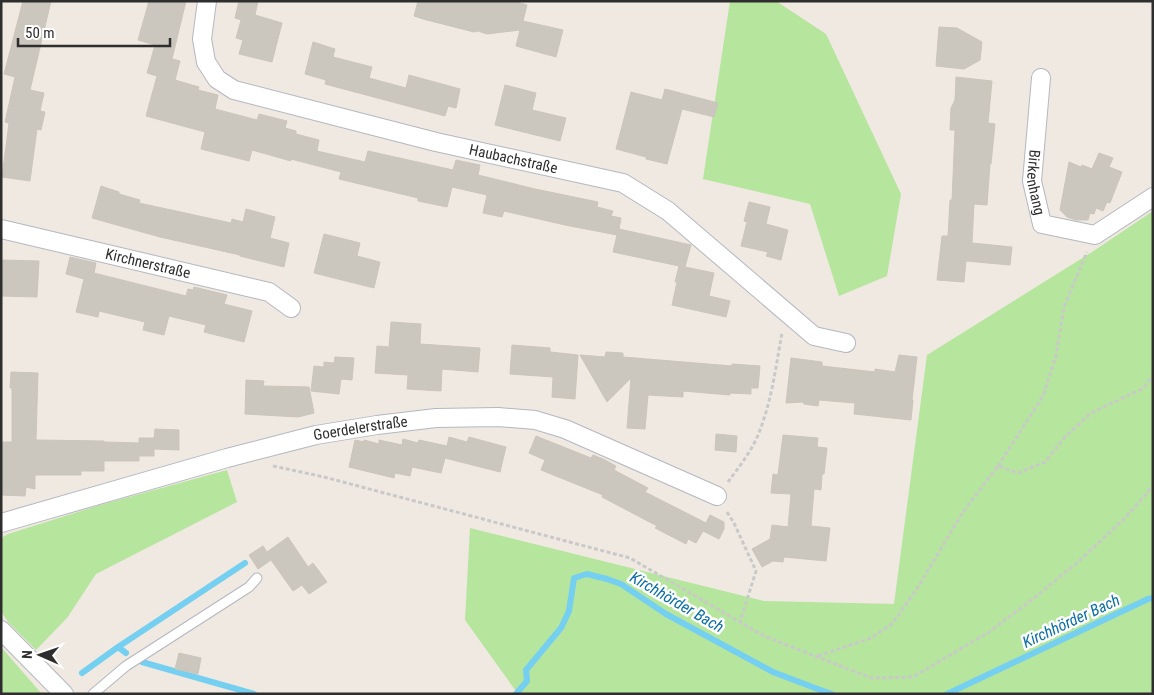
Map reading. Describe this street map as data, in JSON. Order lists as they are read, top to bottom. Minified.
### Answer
{"streets":{"street":["Haubachstraße","Birkenhang","Kirchnerstraße","Goerdelerstraße"]},"water":["Kirchhörder Bach"],"scale_bar":"50 m","north":"left"}
